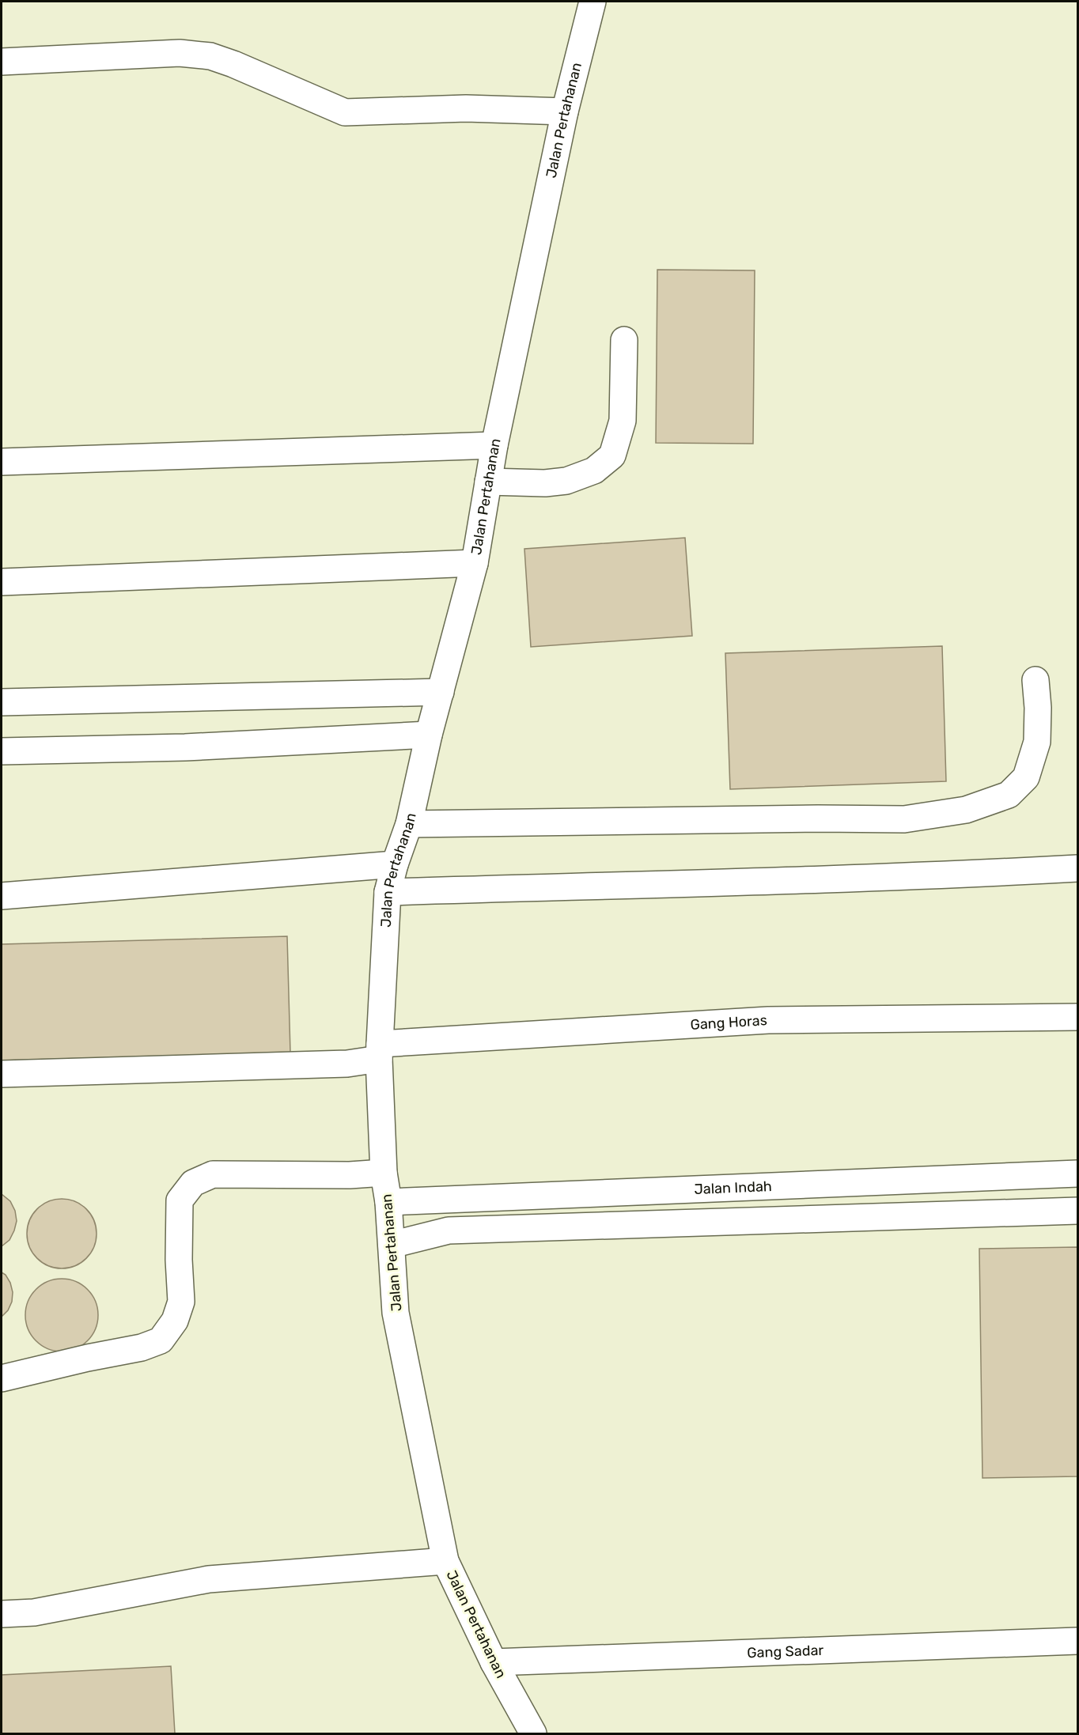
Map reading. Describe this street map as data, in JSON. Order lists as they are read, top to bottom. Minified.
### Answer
{"streets":{"street":["Jalan Pertahanan","Gang Horas","Jalan Indah","Gang Sadar"]},"crossings":[["Jalan Pertahanan","Gang Horas"],["Jalan Pertahanan","Jalan Indah"],["Jalan Pertahanan","Gang Sadar"]]}
